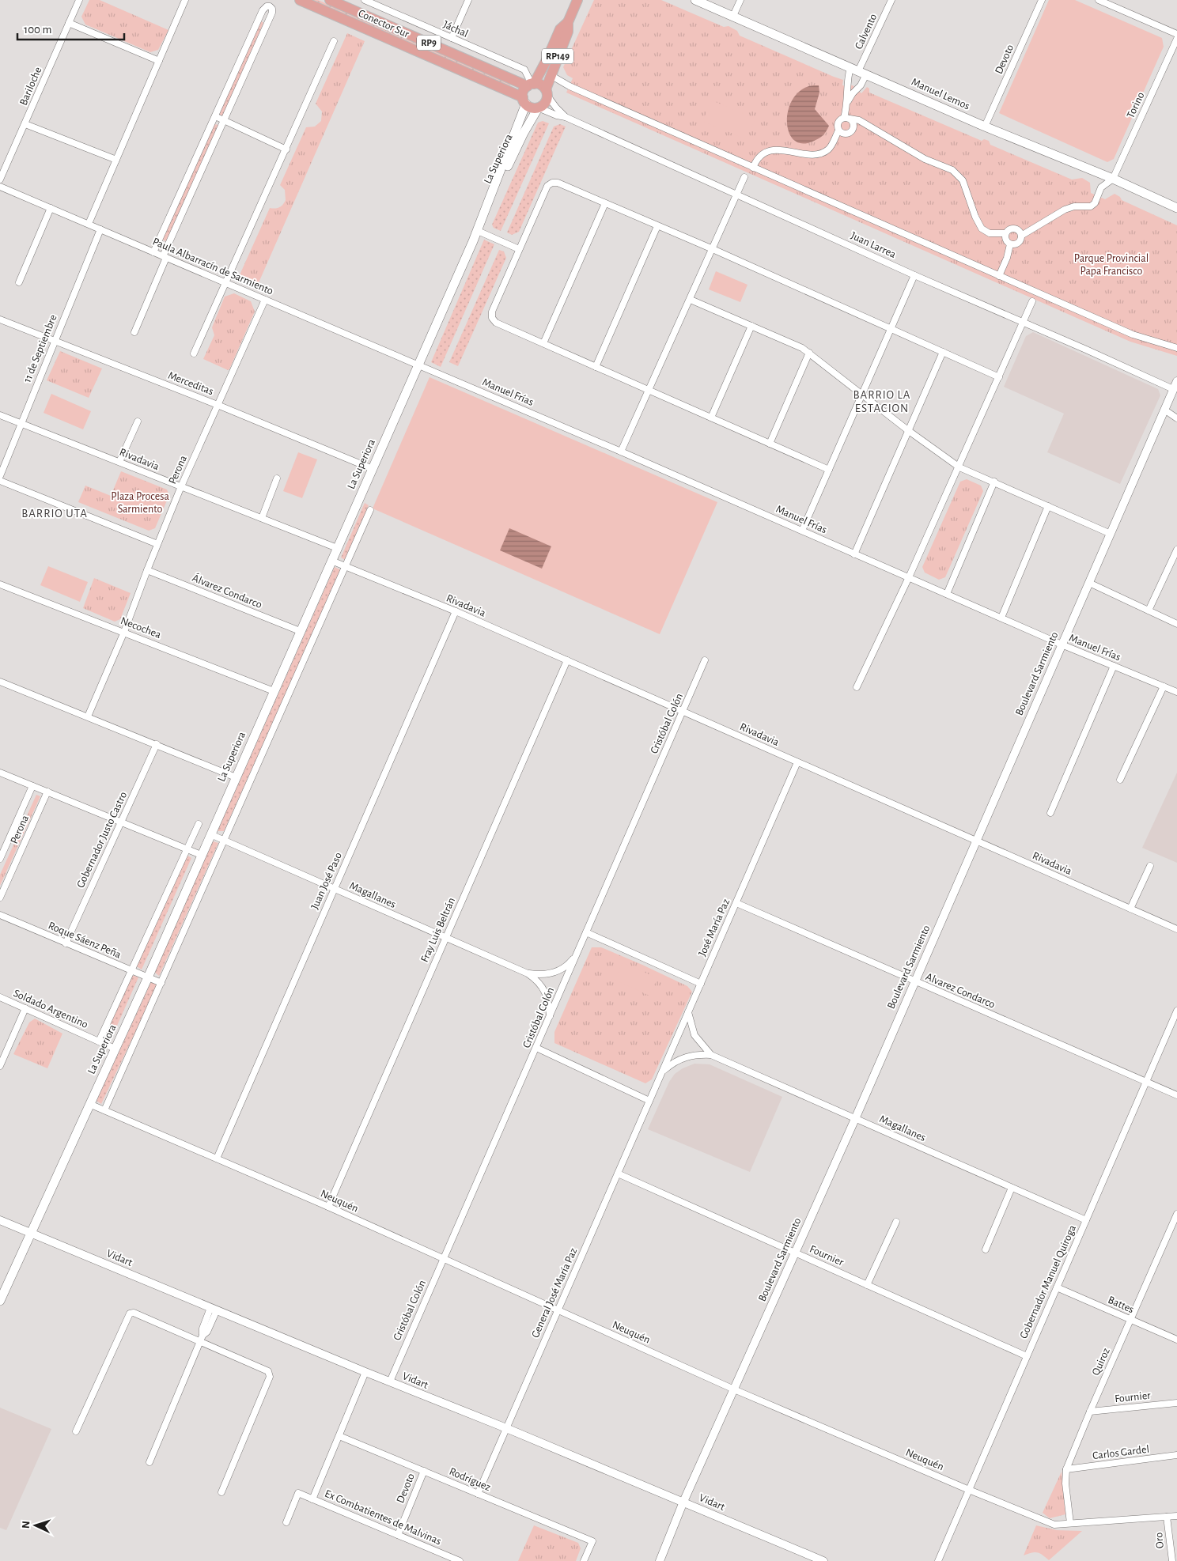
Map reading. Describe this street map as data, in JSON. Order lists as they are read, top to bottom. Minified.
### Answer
{"streets":{"main road":["Conector Sur","RP9","RP149","Manuel Lemos","La Superiora"],"street":["Jáchal","Calvento","Devoto","Bariloche","Torino","Juan Larrea","Paula Albarracín de Sarmiento","11 de Septiembre","Merceditas","Manuel Frías","Rivadavia","Perona","Álvarez Condarco","Necochea","Boulevard Sarmiento","Cristóbal Colón","Gobernador Justo Castro","Juan José Paso","Magallanes","José María Paz","Fray Luis Beltrán","Roque Sáenz Peña","Alvarez Condarco","Soldado Argentino","Neuquén","Fournier","Vidart","Gobernador Manuel Quiroga","General José María Paz","Battes","Quiroz","Carlos Gardel","Rodríguez","Ex Combatientes de Malvinas","Oro"]},"crossings":[["Conector Sur","Jáchal"],["Conector Sur","RP149"],["Conector Sur","La Superiora"],["Conector Sur","Juan Larrea"],["Jáchal","RP149"],["Jáchal","La Superiora"],["Jáchal","Juan Larrea"],["Calvento","Manuel Lemos"],["RP149","La Superiora"],["RP149","Juan Larrea"],["Devoto","Manuel Lemos"],["Devoto","Rodríguez"],["Devoto","Ex Combatientes de Malvinas"],["Manuel Lemos","Torino"],["La Superiora","Juan Larrea"],["La Superiora","Paula Albarracín de Sarmiento"],["La Superiora","Merceditas"],["La Superiora","Manuel Frías"],["La Superiora","Rivadavia"],["La Superiora","Álvarez Condarco"],["La Superiora","Necochea"],["La Superiora","Magallanes"],["La Superiora","Roque Sáenz Peña"],["La Superiora","Soldado Argentino"],["La Superiora","Neuquén"],["La Superiora","Vidart"],["Juan Larrea","Boulevard Sarmiento"],["Paula Albarracín de Sarmiento","11 de Septiembre"],["Paula Albarracín de Sarmiento","Manuel Frías"],["Paula Albarracín de Sarmiento","Perona"],["11 de Septiembre","Merceditas"],["11 de Septiembre","Rivadavia"],["Merceditas","Perona"],["Manuel Frías","Boulevard Sarmiento"],["Rivadavia","Perona"],["Rivadavia","Boulevard Sarmiento"],["Rivadavia","Cristóbal Colón"],["Rivadavia","Juan José Paso"],["Rivadavia","José María Paz"],["Rivadavia","Fray Luis Beltrán"],["Perona","Álvarez Condarco"],["Perona","Necochea"],["Boulevard Sarmiento","Magallanes"],["Boulevard Sarmiento","Alvarez Condarco"],["Boulevard Sarmiento","Neuquén"],["Boulevard Sarmiento","Fournier"],["Boulevard Sarmiento","Vidart"],["Cristóbal Colón","Magallanes"],["Cristóbal Colón","Neuquén"],["Cristóbal Colón","Vidart"],["Gobernador Justo Castro","Roque Sáenz Peña"],["Juan José Paso","Magallanes"],["Juan José Paso","Neuquén"],["Magallanes","Fray Luis Beltrán"],["Magallanes","Gobernador Manuel Quiroga"],["José María Paz","Alvarez Condarco"],["José María Paz","General José María Paz"],["Fray Luis Beltrán","Neuquén"],["Alvarez Condarco","Gobernador Manuel Quiroga"],["Neuquén","Gobernador Manuel Quiroga"],["Neuquén","General José María Paz"],["Neuquén","Quiroz"],["Neuquén","Oro"],["Fournier","Gobernador Manuel Quiroga"],["Fournier","General José María Paz"],["Fournier","Quiroz"],["Vidart","General José María Paz"],["Gobernador Manuel Quiroga","Battes"],["General José María Paz","Rodríguez"],["Battes","Quiroz"],["Quiroz","Carlos Gardel"]],"districts":["BARRIO LA ESTACION","BARRIO UTA"],"parks":["Parque Provincial Papa Francisco","Plaza Procesa Sarmiento"],"scale_bar":"100 m","north":"left"}
